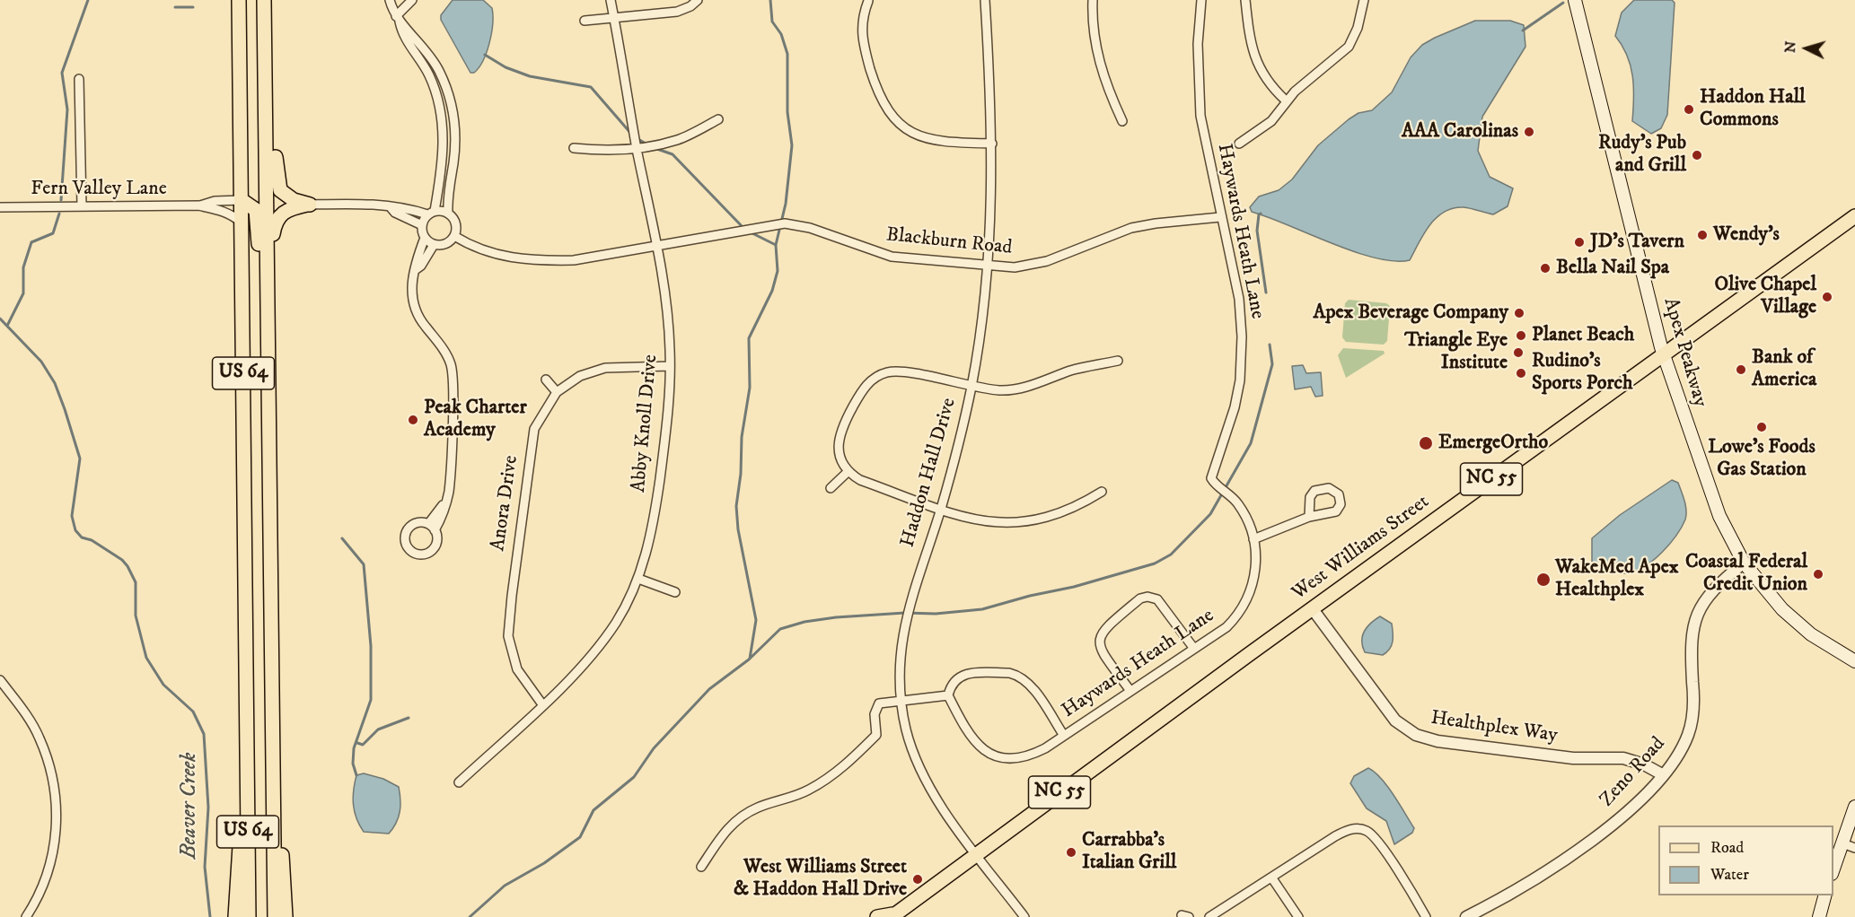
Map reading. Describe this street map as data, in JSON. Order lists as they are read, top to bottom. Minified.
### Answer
{"streets":{"main road":["Apex Peakway","US 64","NC 55","West Williams Street"],"street":["Fern Valley Lane","Haywards Heath Lane","Blackburn Road","Abby Knoll Drive","Haddon Hall Drive","Anora Drive","Healthplex Way","Zeno Road"]},"crossings":[["Fern Valley Lane","US 64"],["Haywards Heath Lane","Blackburn Road"],["Blackburn Road","Abby Knoll Drive"],["Blackburn Road","Haddon Hall Drive"],["Apex Peakway","West Williams Street"],["Apex Peakway","Zeno Road"],["Abby Knoll Drive","Anora Drive"],["Haddon Hall Drive","West Williams Street"],["West Williams Street","Healthplex Way"],["Healthplex Way","Zeno Road"]],"water":["Beaver Creek"],"places":["Haddon Hall Commons","AAA Carolinas","Rudy's Pub and Grill","Wendy's","JD's Tavern","Bella Nail Spa","Olive Chapel Village","Apex Beverage Company","Planet Beach","Triangle Eye Institute","Bank of America","Rudino's Sports Porch","Peak Charter Academy","Lowe's Foods Gas Station","EmergeOrtho","Coastal Federal Credit Union","WakeMed Apex Healthplex","Carrabba's Italian Grill","West Williams Street & Haddon Hall Drive"],"legend":["Road","Water"],"north":"left"}
